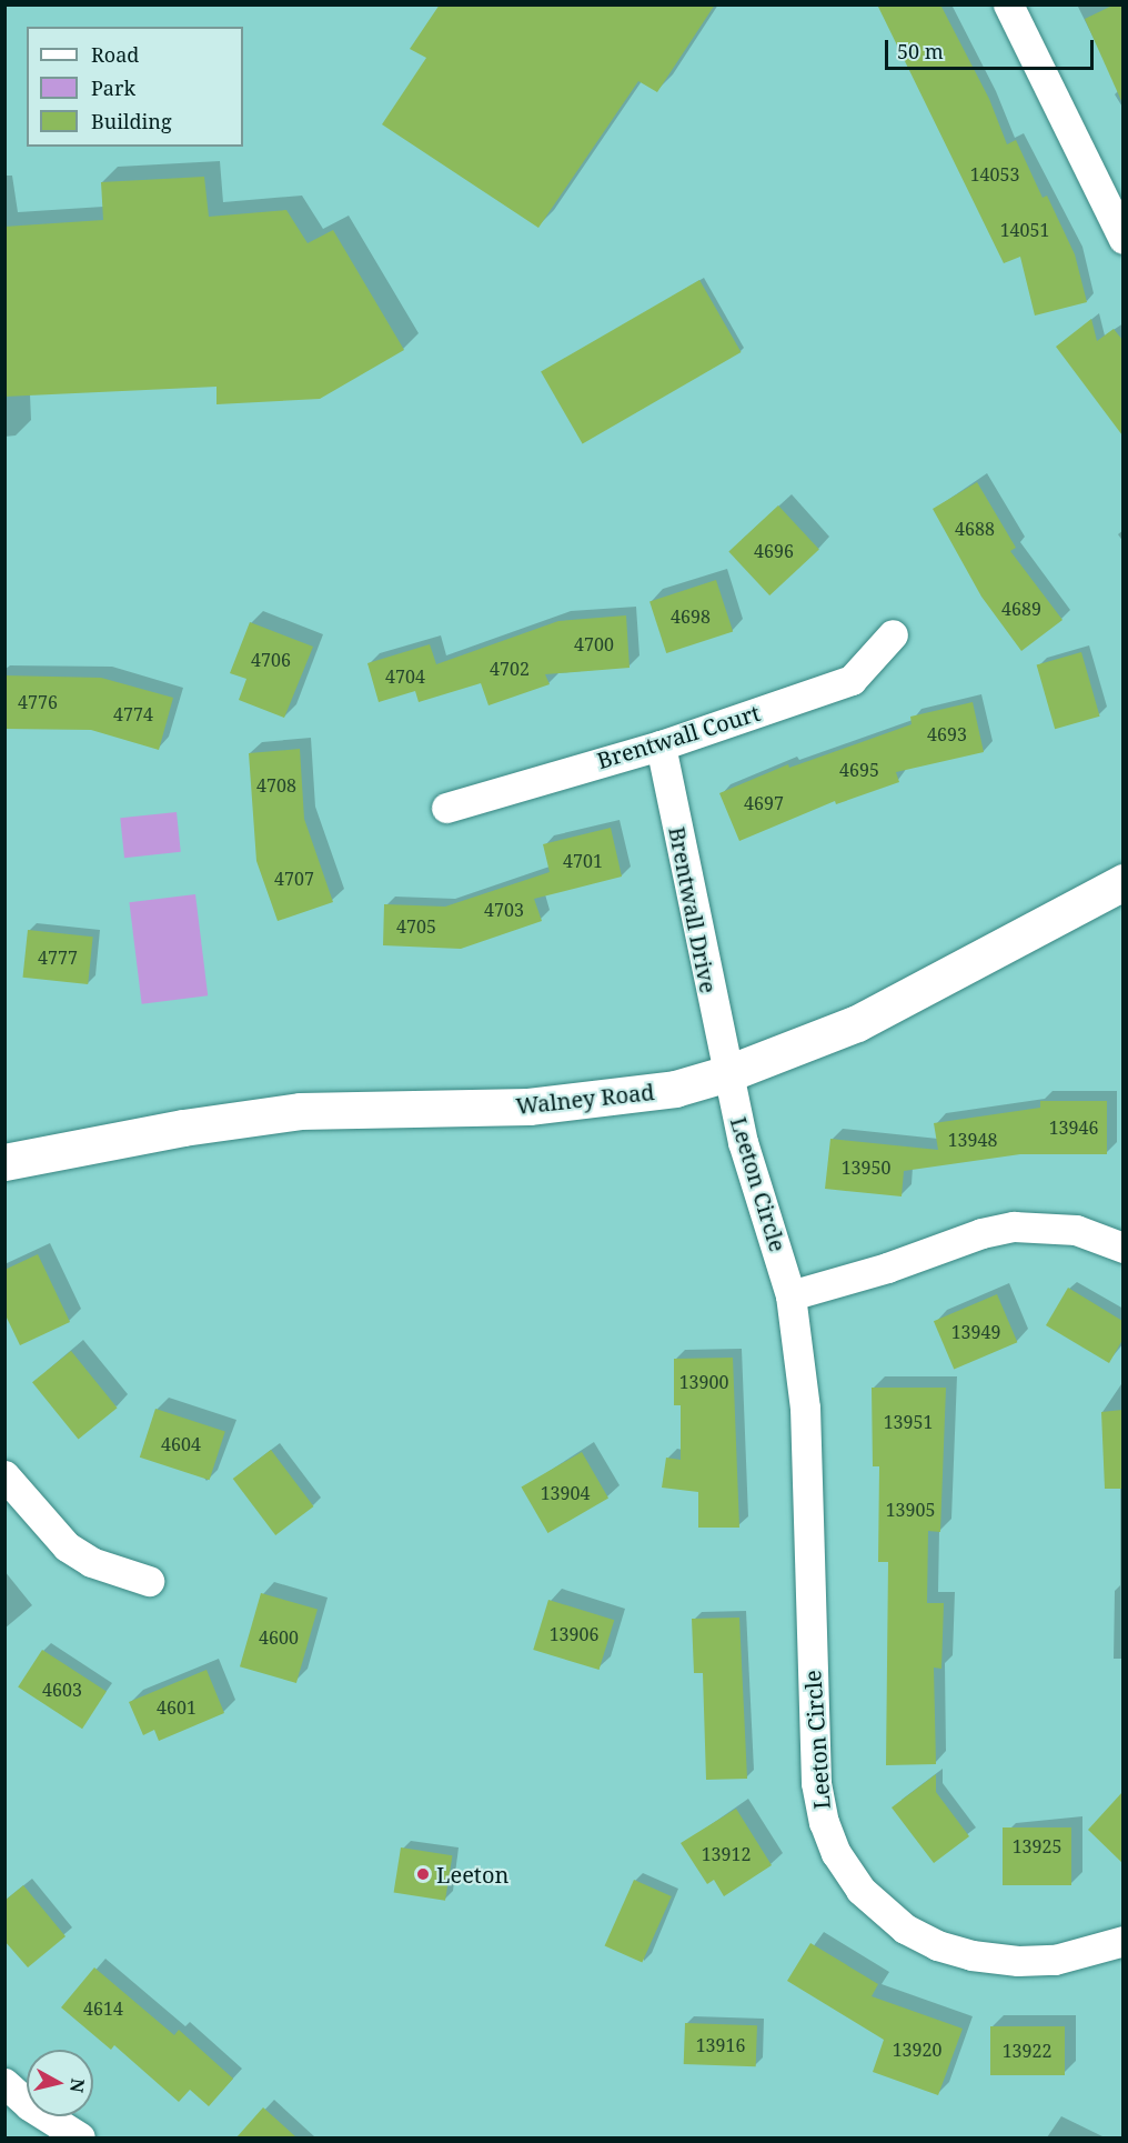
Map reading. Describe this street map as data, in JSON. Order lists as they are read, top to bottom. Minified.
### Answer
{"streets":{"main road":["Walney Road"],"street":["Brentwall Court","Brentwall Drive","Leeton Circle"]},"crossings":[["Brentwall Court","Brentwall Drive"],["Brentwall Drive","Walney Road"],["Brentwall Drive","Leeton Circle"],["Walney Road","Leeton Circle"]],"places":["Leeton"],"house_numbers":["14053","14051","4688","4696","4689","4698","4700","4706","4702","4704","4776","4774","4693","4695","4708","4697","4701","4707","4703","4705","4777","13946","13948","13950","13949","13900","13951","4604","13904","13905","13906","4600","4603","4601","13925","13912","4614","13916","13920","13922"],"legend":["Road","Park","Building"],"scale_bar":"50 m","north":"right"}
